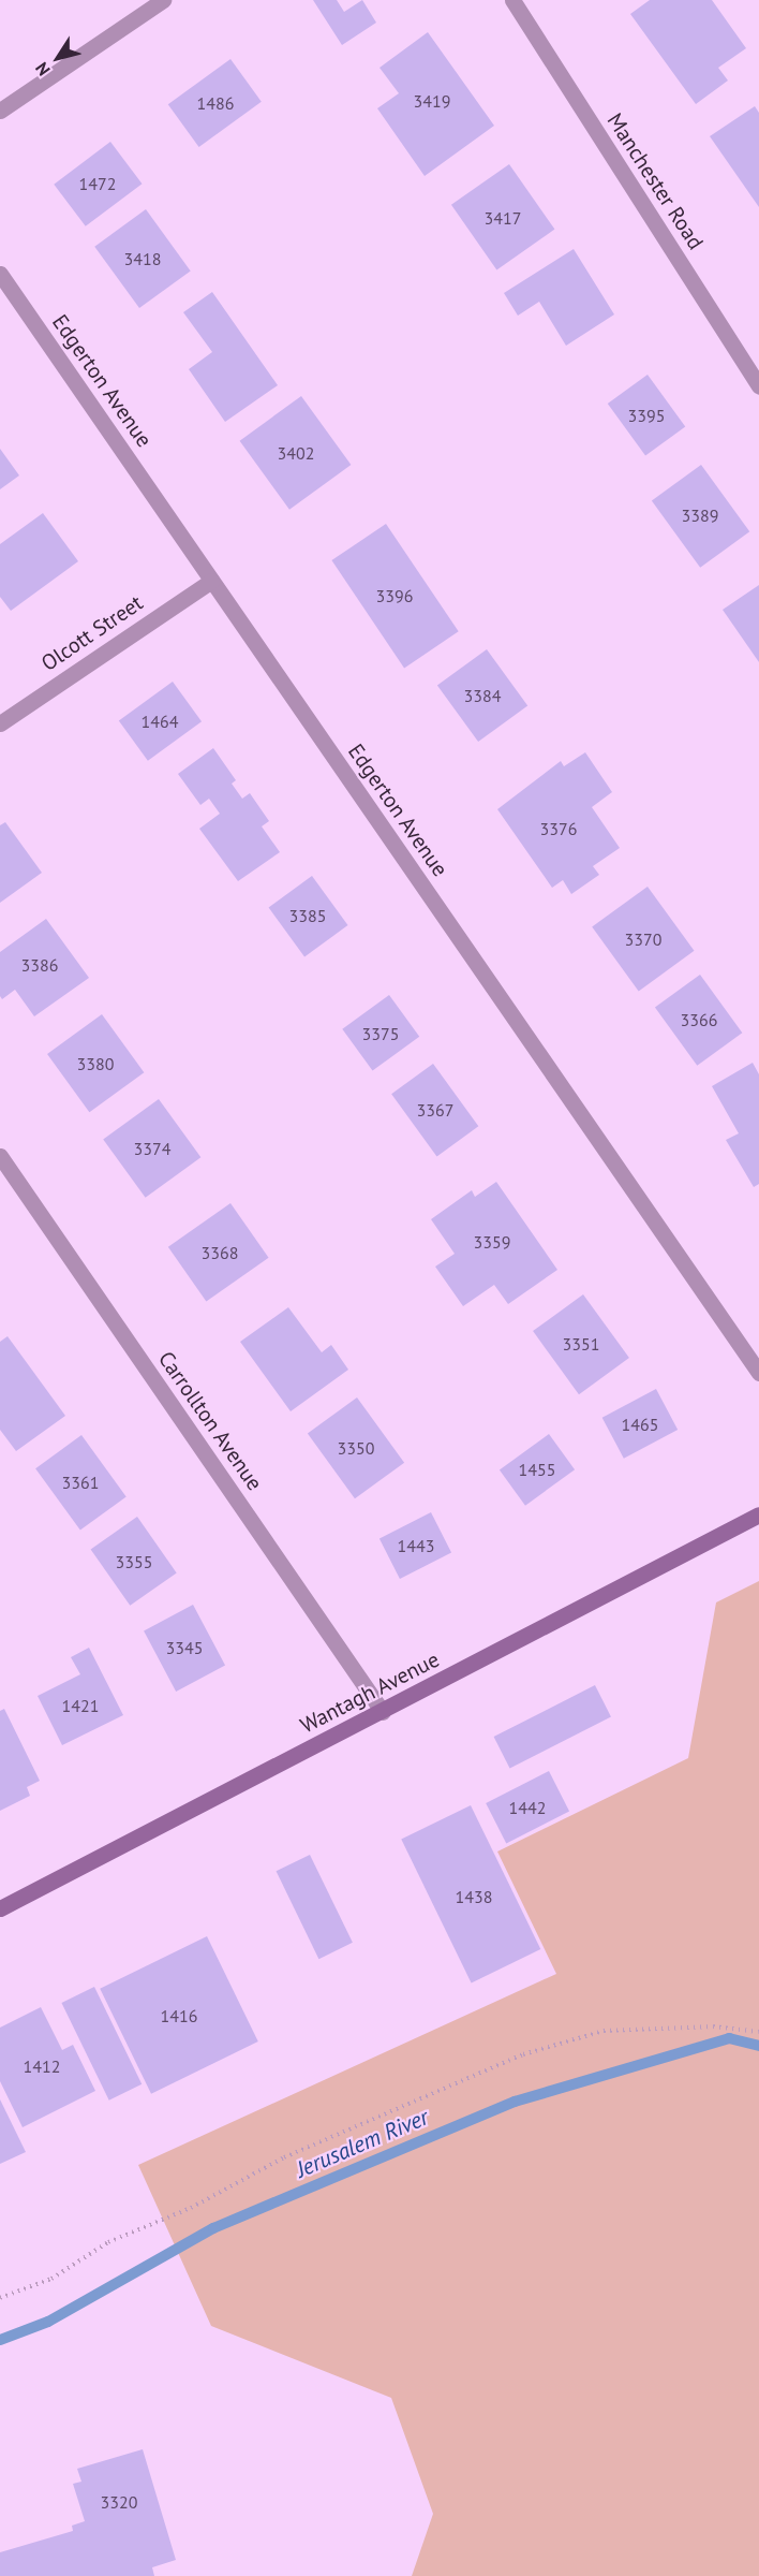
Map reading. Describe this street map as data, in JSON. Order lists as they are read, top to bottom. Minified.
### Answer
{"streets":{"main road":["Wantagh Avenue"],"street":["Manchester Road","Edgerton Avenue","Olcott Street","Carrollton Avenue"]},"crossings":[["Edgerton Avenue","Olcott Street"],["Carrollton Avenue","Wantagh Avenue"]],"water":["Jerusalem River"],"house_numbers":["3419","1486","1472","3417","3418","3395","3402","3389","3396","3384","1464","3376","3385","3370","3386","3366","3375","3380","3367","3374","3359","3368","3351","1465","3350","1455","3361","1443","3355","3345","1421","1442","1438","1416","1412","3320"],"north":"bottom left"}
